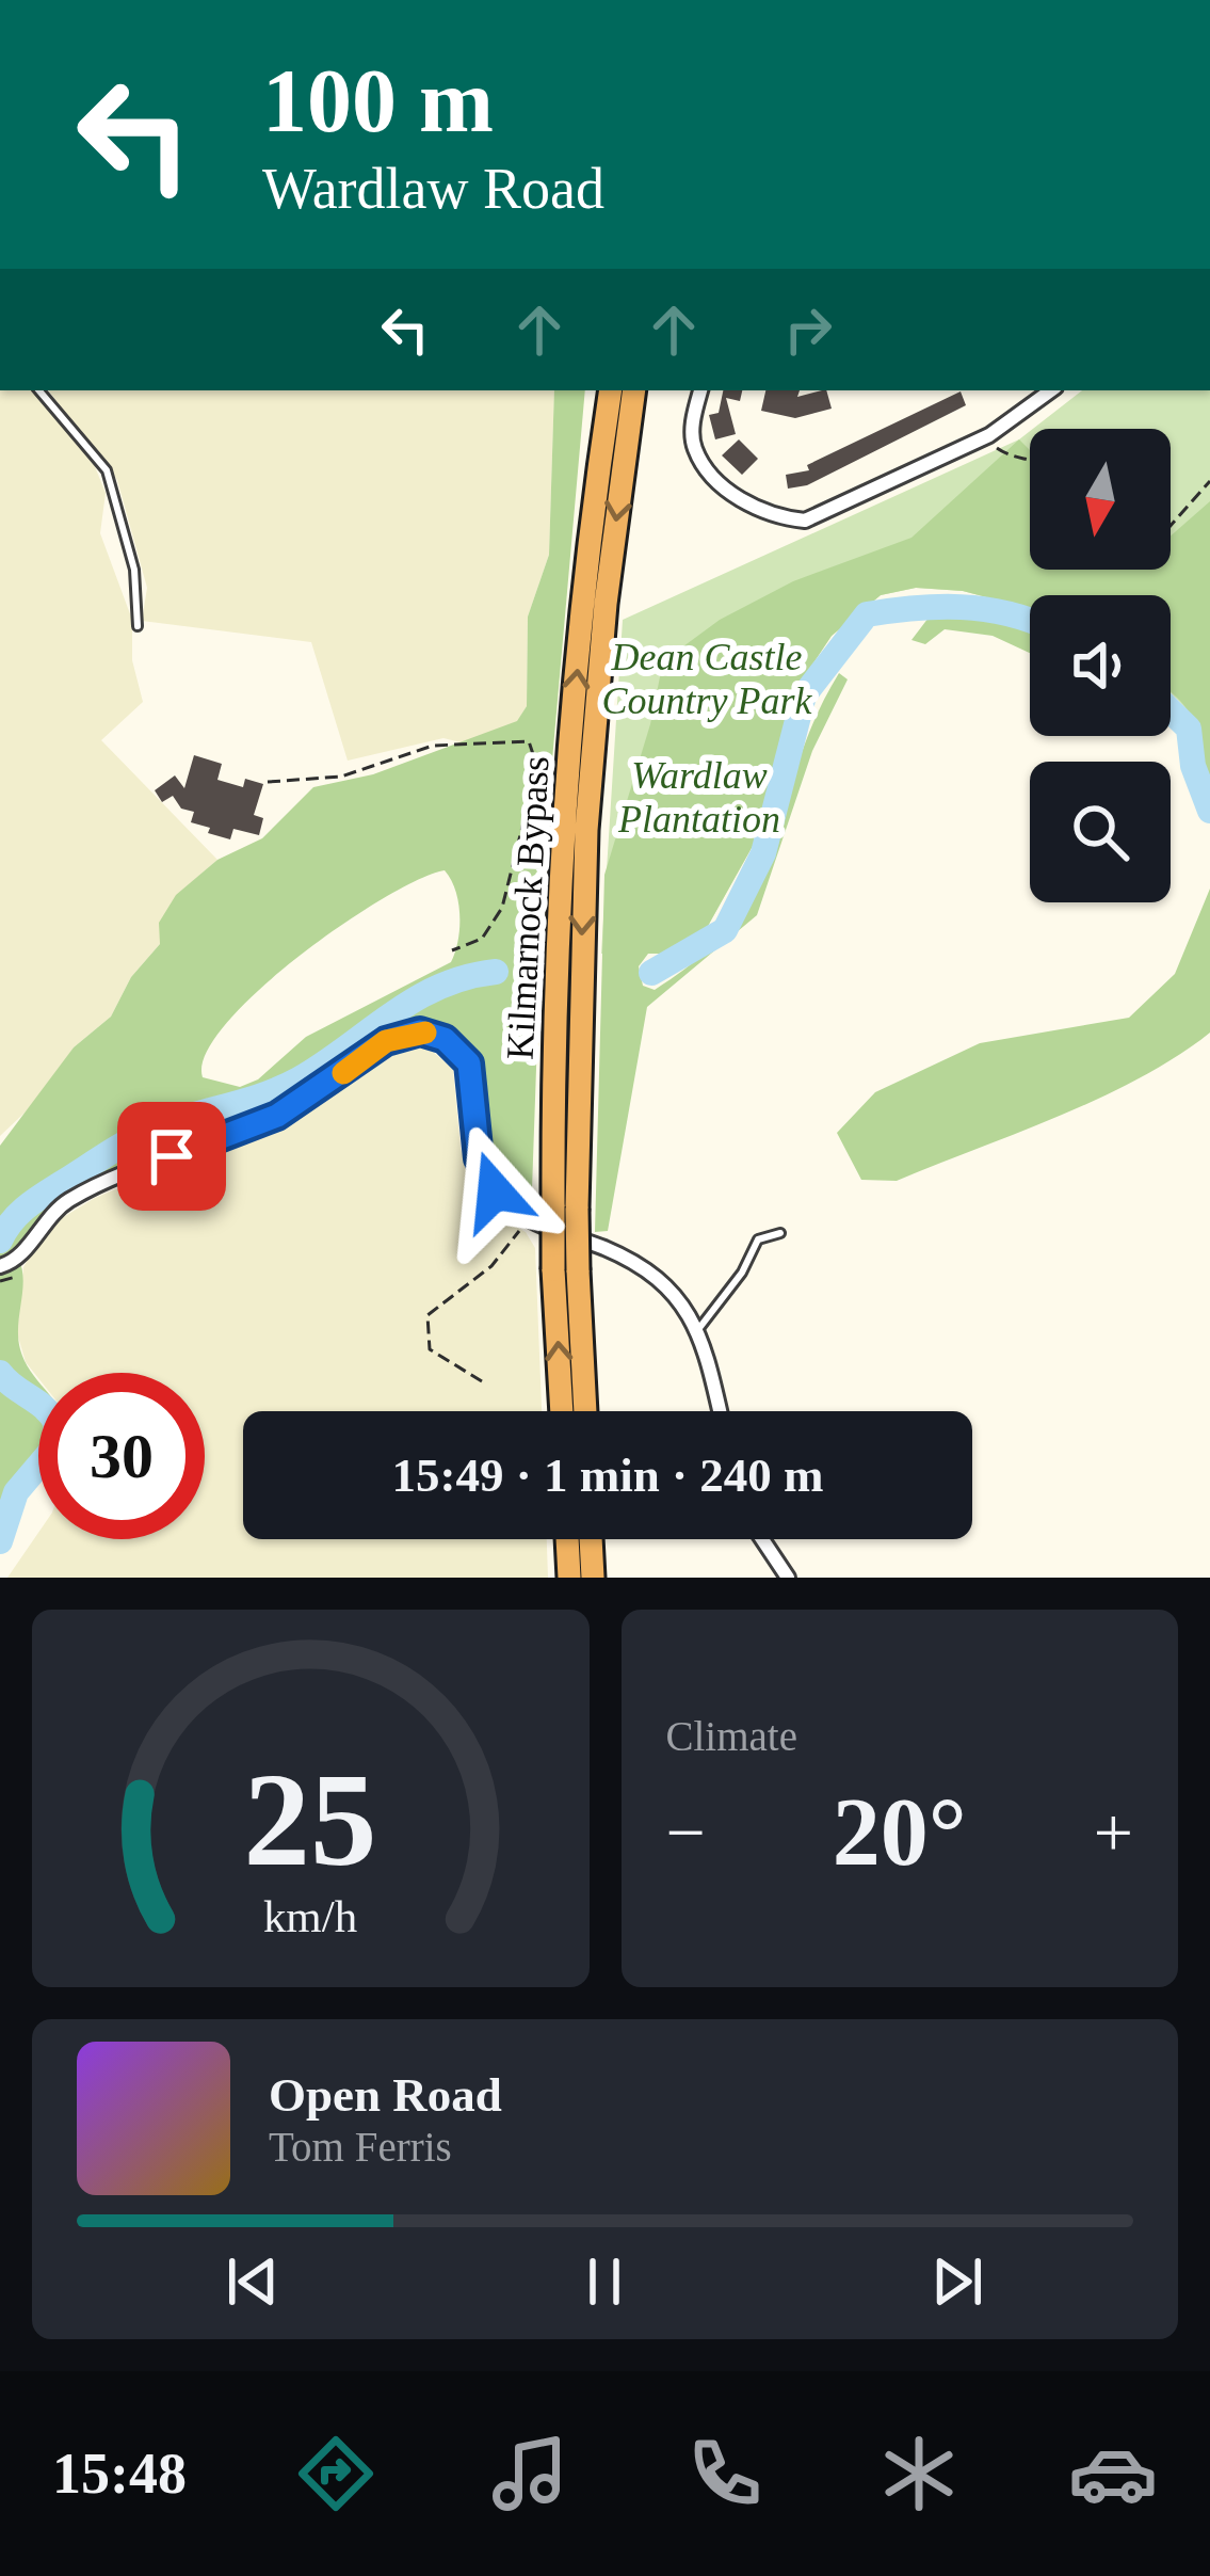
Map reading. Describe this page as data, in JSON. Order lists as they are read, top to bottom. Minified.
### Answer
{"streets":{"highway":["Kilmarnock Bypass"]},"parks":["Dean Castle Country Park","Wardlaw Plantation"],"north":"bottom","page":{"turn":["100 m","Wardlaw Road"],"limit":"30","trip":"15:49 · 1 min · 240 m","tile":"Climate","heat":["−","20°","+"],"song":["Open Road","Tom Ferris"],"tabs":"15:48","gauge":["25","km/h"]}}
